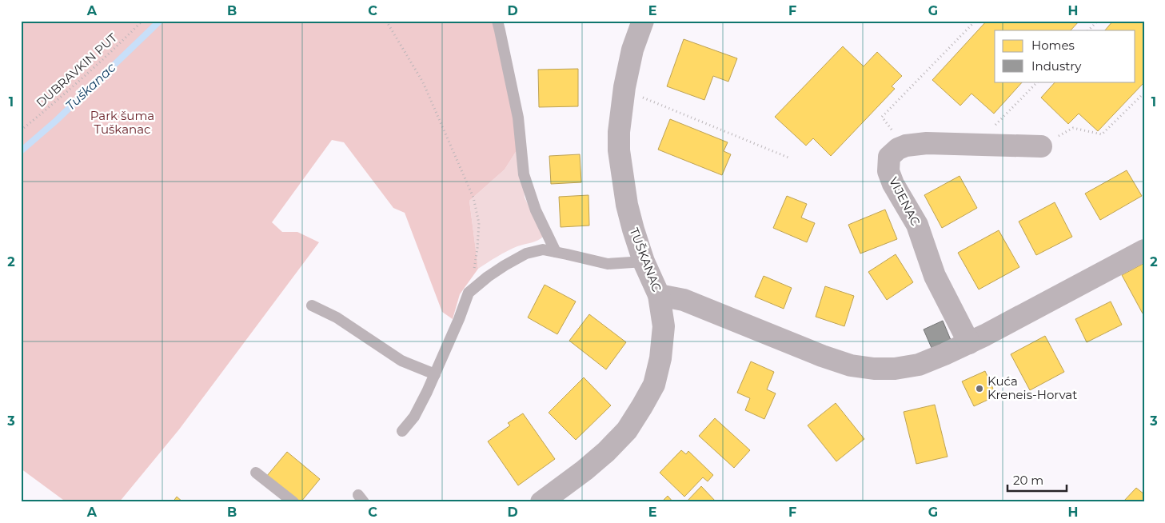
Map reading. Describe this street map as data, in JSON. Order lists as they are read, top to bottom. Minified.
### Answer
{"streets":{"street":["VIJENAC","TUŠKANAC"],"path":["DUBRAVKIN PUT"]},"water":["Tuškanac"],"parks":["Park šuma Tuškanac"],"places":["Kuća Kreneis-Horvat"],"legend":["Homes","Industry"],"scale_bar":"20 m","grid":{"columns":["A","B","C","D","E","F","G","H"],"rows":["1","2","3"]}}
